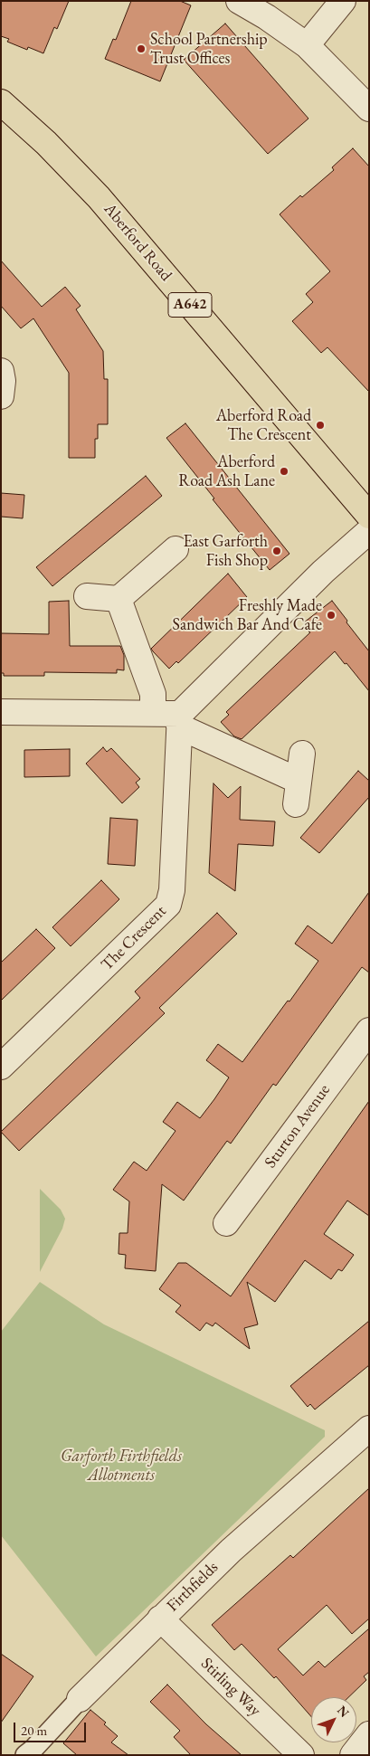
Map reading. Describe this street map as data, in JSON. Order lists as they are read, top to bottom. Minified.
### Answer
{"streets":{"main road":["Aberford Road","A642"],"street":["The Crescent","Sturton Avenue","Firthfields","Stirling Way"]},"crossings":[["Firthfields","Stirling Way"]],"parks":["Garforth Firthfields Allotments"],"places":["School Partnership Trust Offices","Aberford Road The Crescent","Aberford Road Ash Lane","East Garforth Fish Shop","Freshly Made Sandwich Bar And Cafe"],"scale_bar":"20 m","north":"top right"}
